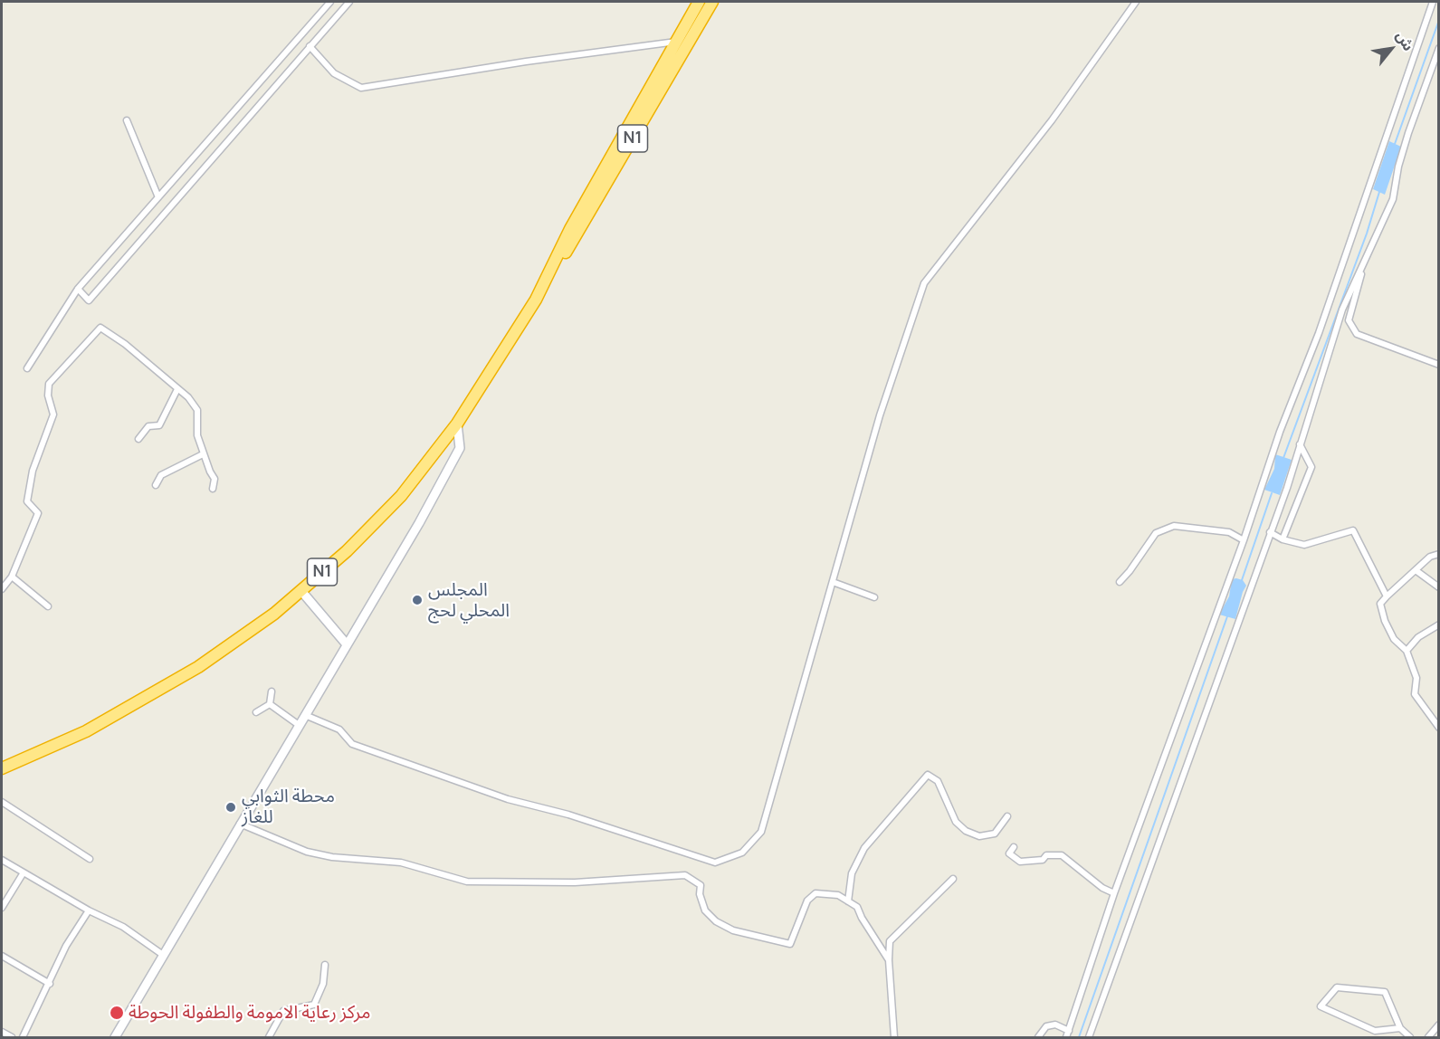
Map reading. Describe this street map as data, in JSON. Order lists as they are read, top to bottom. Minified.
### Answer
{"streets":{"highway":["N1"]},"places":["المجلس المحلي لحج","محطة الثوابي للغاز","مركز رعاية الامومة والطفولة الحوطة"],"north":"top right"}
